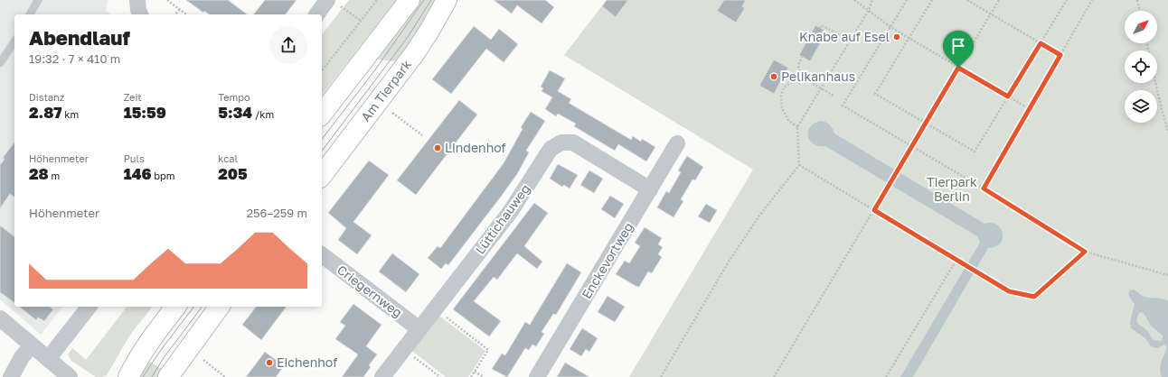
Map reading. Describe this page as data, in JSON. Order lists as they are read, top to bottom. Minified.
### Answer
{"streets":{"main road":["Am Tierpark"],"street":["Lüttichauweg","Enckevortweg","Criegernweg"]},"crossings":[["Lüttichauweg","Enckevortweg"],["Lüttichauweg","Criegernweg"]],"parks":["Tierpark Berlin"],"places":["Knabe auf Esel","Pelikanhaus","Lindenhof","Eichenhof"],"north":"top right","page":{"heading":["Abendlauf","19:32 · 7 × 410 m"],"stats":[["Distanz","2.87 km"],["Zeit","15:59"],["Tempo","5:34 /km"],["Höhenmeter","28 m"],["Puls","146 bpm"],["kcal","205"]],"chart":["Höhenmeter","256–259 m"]}}
